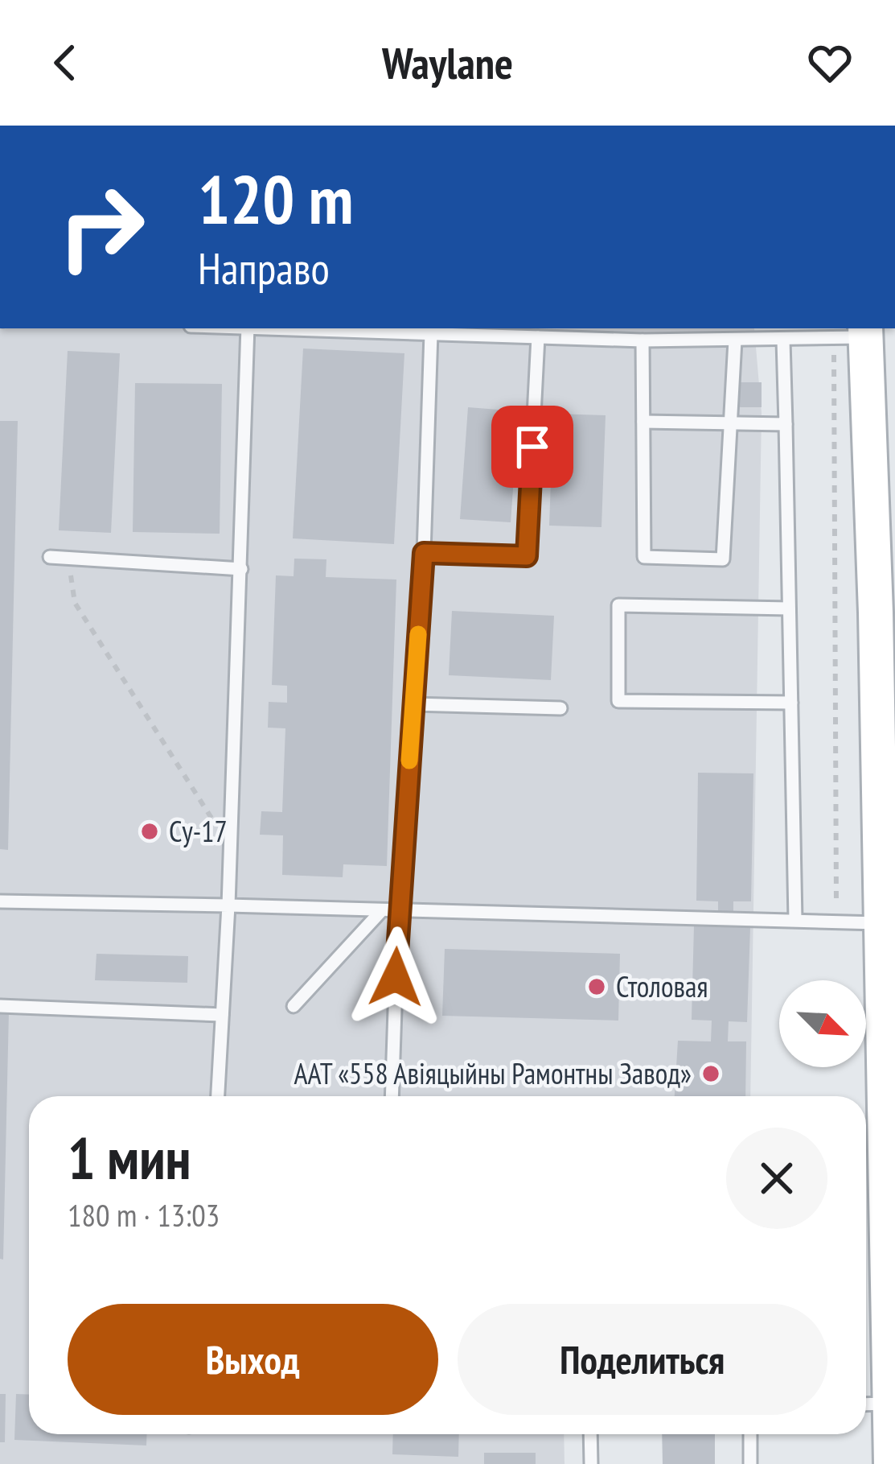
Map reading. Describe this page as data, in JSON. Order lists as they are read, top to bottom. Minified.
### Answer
{"places":["Су-17","Столовая","ААТ «558 Авіяцыйны Рамонтны Завод»"],"north":"bottom right","page":{"header":"Waylane","turn":["120 m","Направо"],"heading":["1 мин","180 m · 13:03"],"buttons":["Выход","Поделиться"]}}
